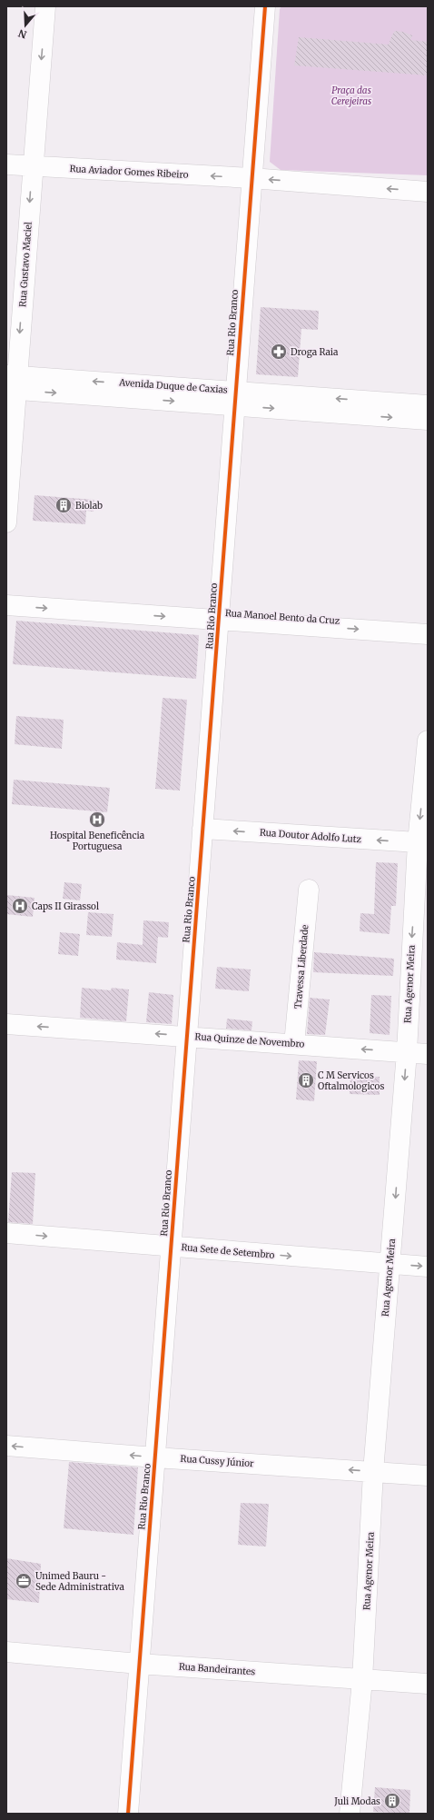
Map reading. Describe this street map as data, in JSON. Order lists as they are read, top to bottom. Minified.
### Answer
{"streets":{"street":["Rua Aviador Gomes Ribeiro","Rua Gustavo Maciel","Rua Rio Branco","Avenida Duque de Caxias","Rua Manoel Bento da Cruz","Rua Doutor Adolfo Lutz","Travessa Liberdade","Rua Agenor Meira","Rua Quinze de Novembro","Rua Sete de Setembro","Rua Cussy Júnior","Rua Bandeirantes"]},"crossings":[["Rua Aviador Gomes Ribeiro","Rua Gustavo Maciel"],["Rua Aviador Gomes Ribeiro","Rua Rio Branco"],["Rua Gustavo Maciel","Avenida Duque de Caxias"],["Rua Rio Branco","Avenida Duque de Caxias"],["Rua Rio Branco","Rua Manoel Bento da Cruz"],["Rua Rio Branco","Rua Doutor Adolfo Lutz"],["Rua Rio Branco","Rua Quinze de Novembro"],["Rua Rio Branco","Rua Sete de Setembro"],["Rua Rio Branco","Rua Cussy Júnior"],["Rua Rio Branco","Rua Bandeirantes"],["Rua Doutor Adolfo Lutz","Rua Agenor Meira"],["Travessa Liberdade","Rua Quinze de Novembro"],["Rua Agenor Meira","Rua Quinze de Novembro"],["Rua Agenor Meira","Rua Sete de Setembro"],["Rua Agenor Meira","Rua Cussy Júnior"],["Rua Agenor Meira","Rua Bandeirantes"]],"one_way":["Rua Aviador Gomes Ribeiro","Rua Gustavo Maciel","Rua Manoel Bento da Cruz","Rua Doutor Adolfo Lutz","Rua Agenor Meira","Rua Quinze de Novembro","Rua Sete de Setembro","Rua Cussy Júnior"],"parks":["Praça das Cerejeiras"],"places":{"pharmacy":["Droga Raia"],"building":["Biolab","C M Servicos Oftalmologicos","Juli Modas"],"hospital":["Hospital Beneficência Portuguesa","Caps II Girassol"],"office":["Unimed Bauru - Sede Administrativa"]},"north":"bottom"}
